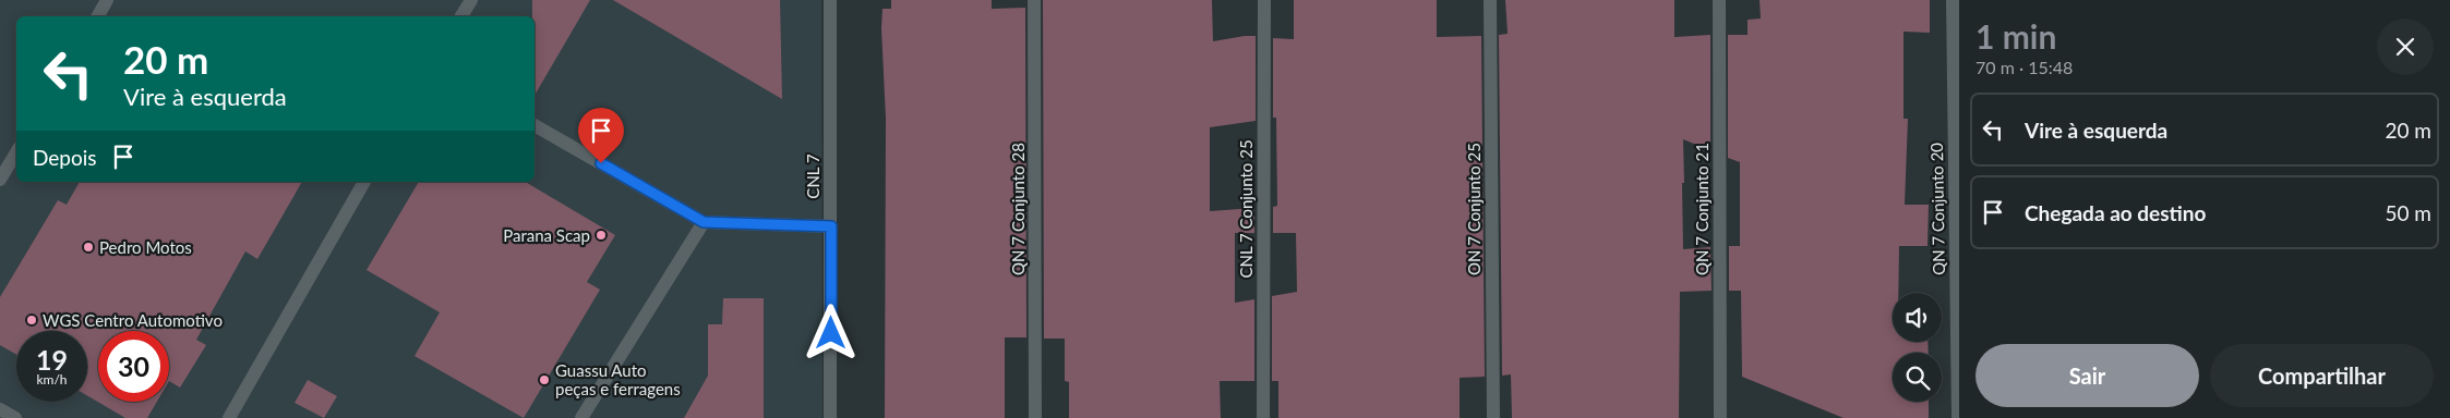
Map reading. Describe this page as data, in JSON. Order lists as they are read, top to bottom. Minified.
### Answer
{"streets":{"street":["CNL 7","QN 7 Conjunto 28","CNL 7 Conjunto 25","ON 7 Conjunto 25","QN 7 Conjunto 21","QN 7 Conjunto 20"]},"places":["Parana Scap","Pedro Motos","WGS Centro Automotivo","Guassu Auto peças e ferragens"],"page":{"heading":["1 min","70 m · 15:48"],"turn":["20 m","Vire à esquerda"],"list":[{"name":"Vire à esquerda","value":"20 m"},{"name":"Chegada ao destino","value":"50 m"}],"then":"Depois","speed":"19 km/h","limit":"30","buttons":["Sair","Compartilhar"]}}
